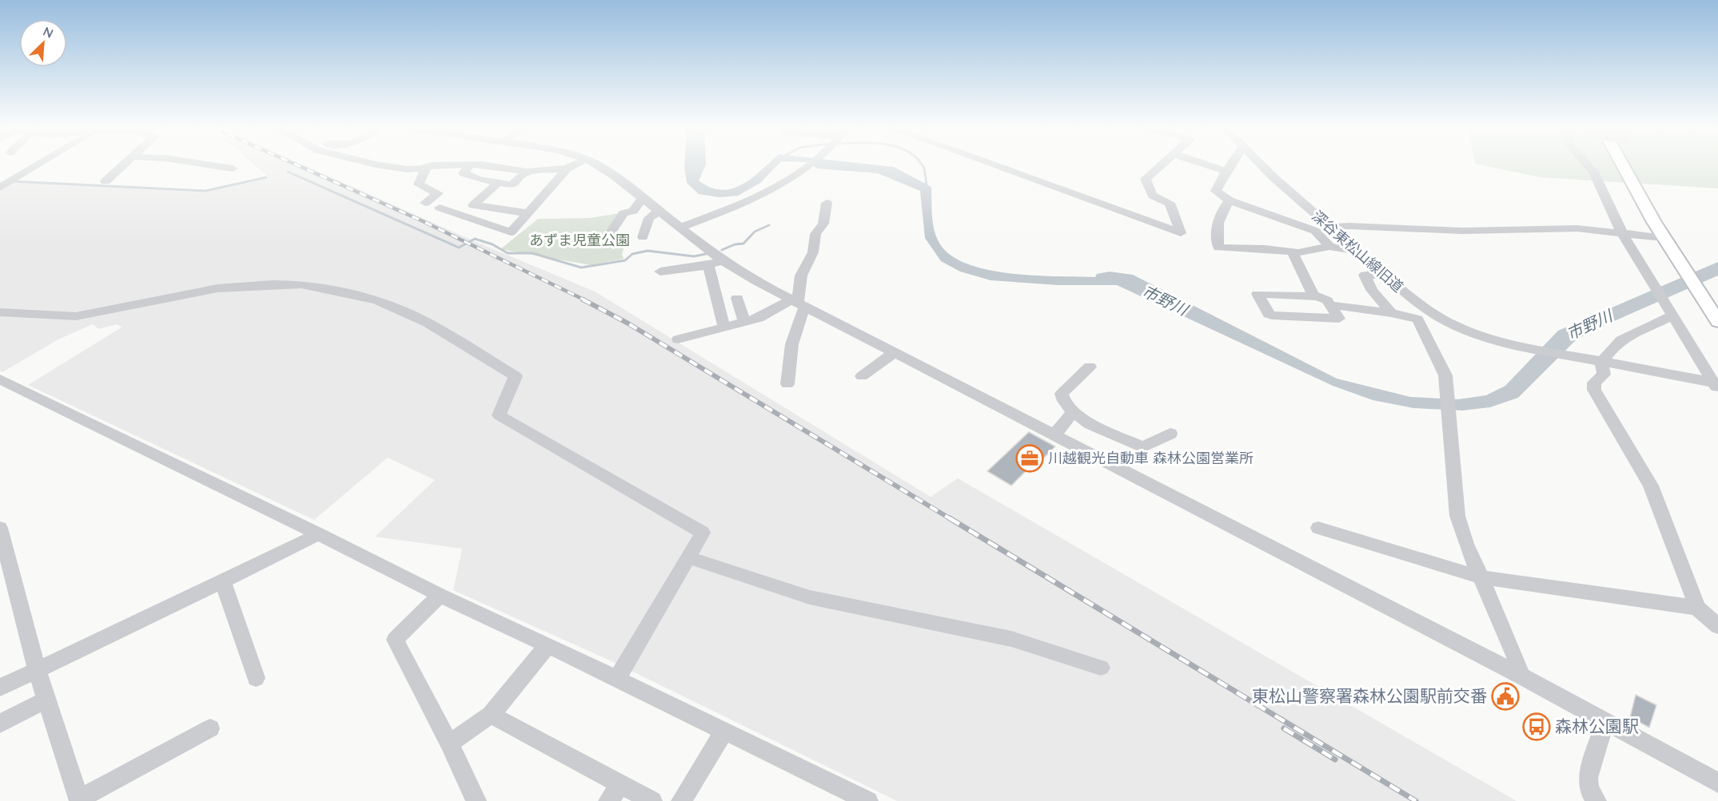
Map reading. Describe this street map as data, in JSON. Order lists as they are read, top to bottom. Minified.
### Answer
{"streets":{"street":["深谷東松山線旧道"]},"water":["市野川"],"parks":["あずま児童公園"],"places":{"office":["川越観光自動車 森林公園営業所"],"public building":["東松山警察署森林公園駅前交番"],"bus stop":["森林公園駅"]},"north":"top right"}
